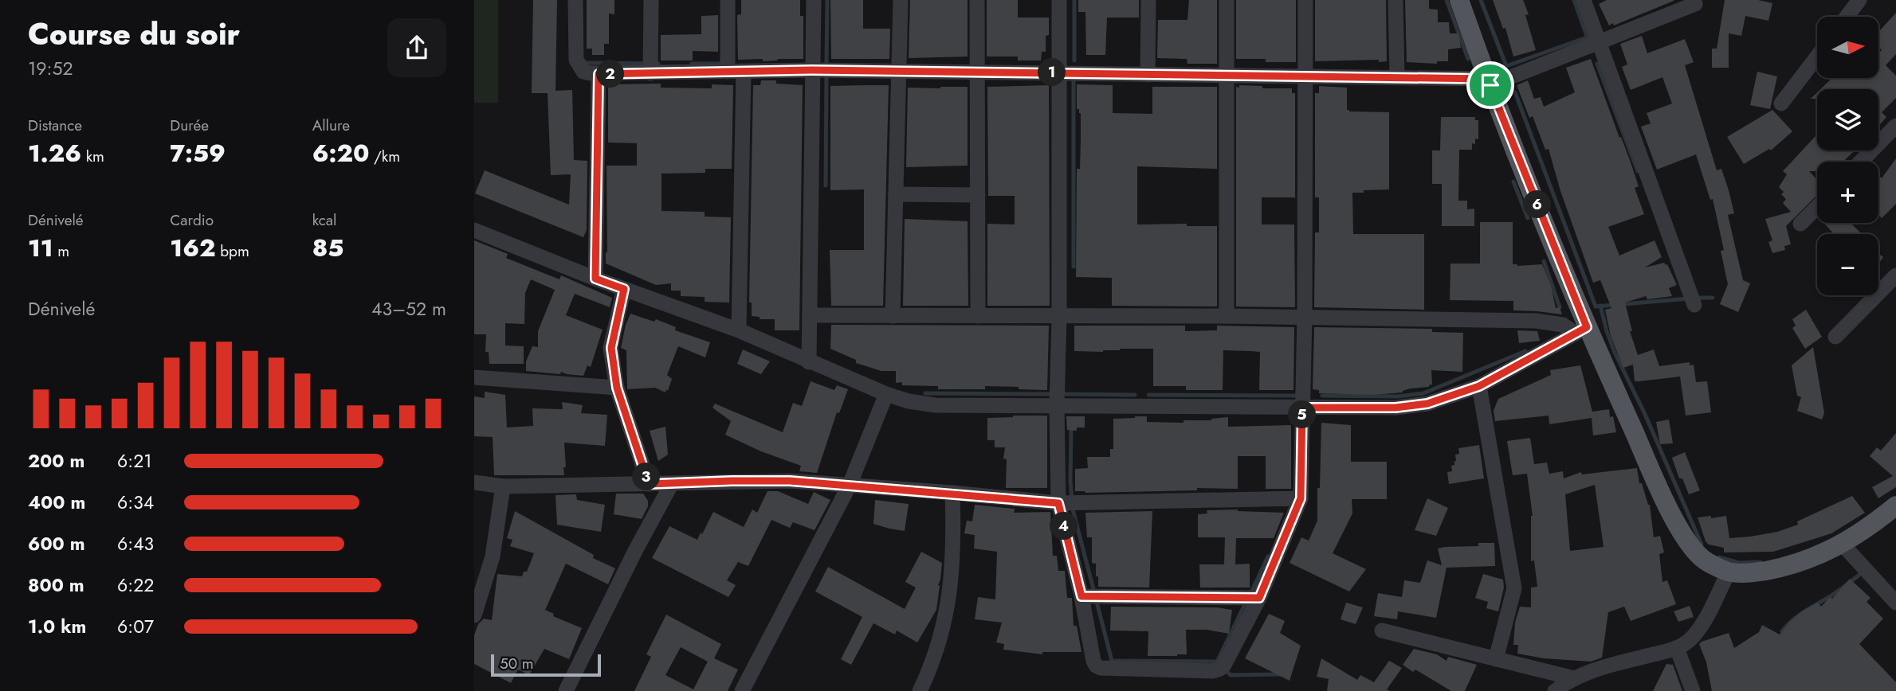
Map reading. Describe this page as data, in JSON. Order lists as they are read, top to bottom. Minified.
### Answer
{"scale_bar":"50 m","north":"right","page":{"heading":["Course du soir","19:52"],"map_buttons":["+","−"],"pins":["1","2","6","5","3","4"],"stats":[["Distance","1.26 km"],["Durée","7:59"],["Allure","6:20 /km"],["Dénivelé","11 m"],["Cardio","162 bpm"],["kcal","85"]],"chart":["Dénivelé","43–52 m"],"list":[{"name":"200 m","note":"6:21"},{"name":"400 m","note":"6:34"},{"name":"600 m","note":"6:43"},{"name":"800 m","note":"6:22"},{"name":"1.0 km","note":"6:07"}],"scale":"50 m"}}
